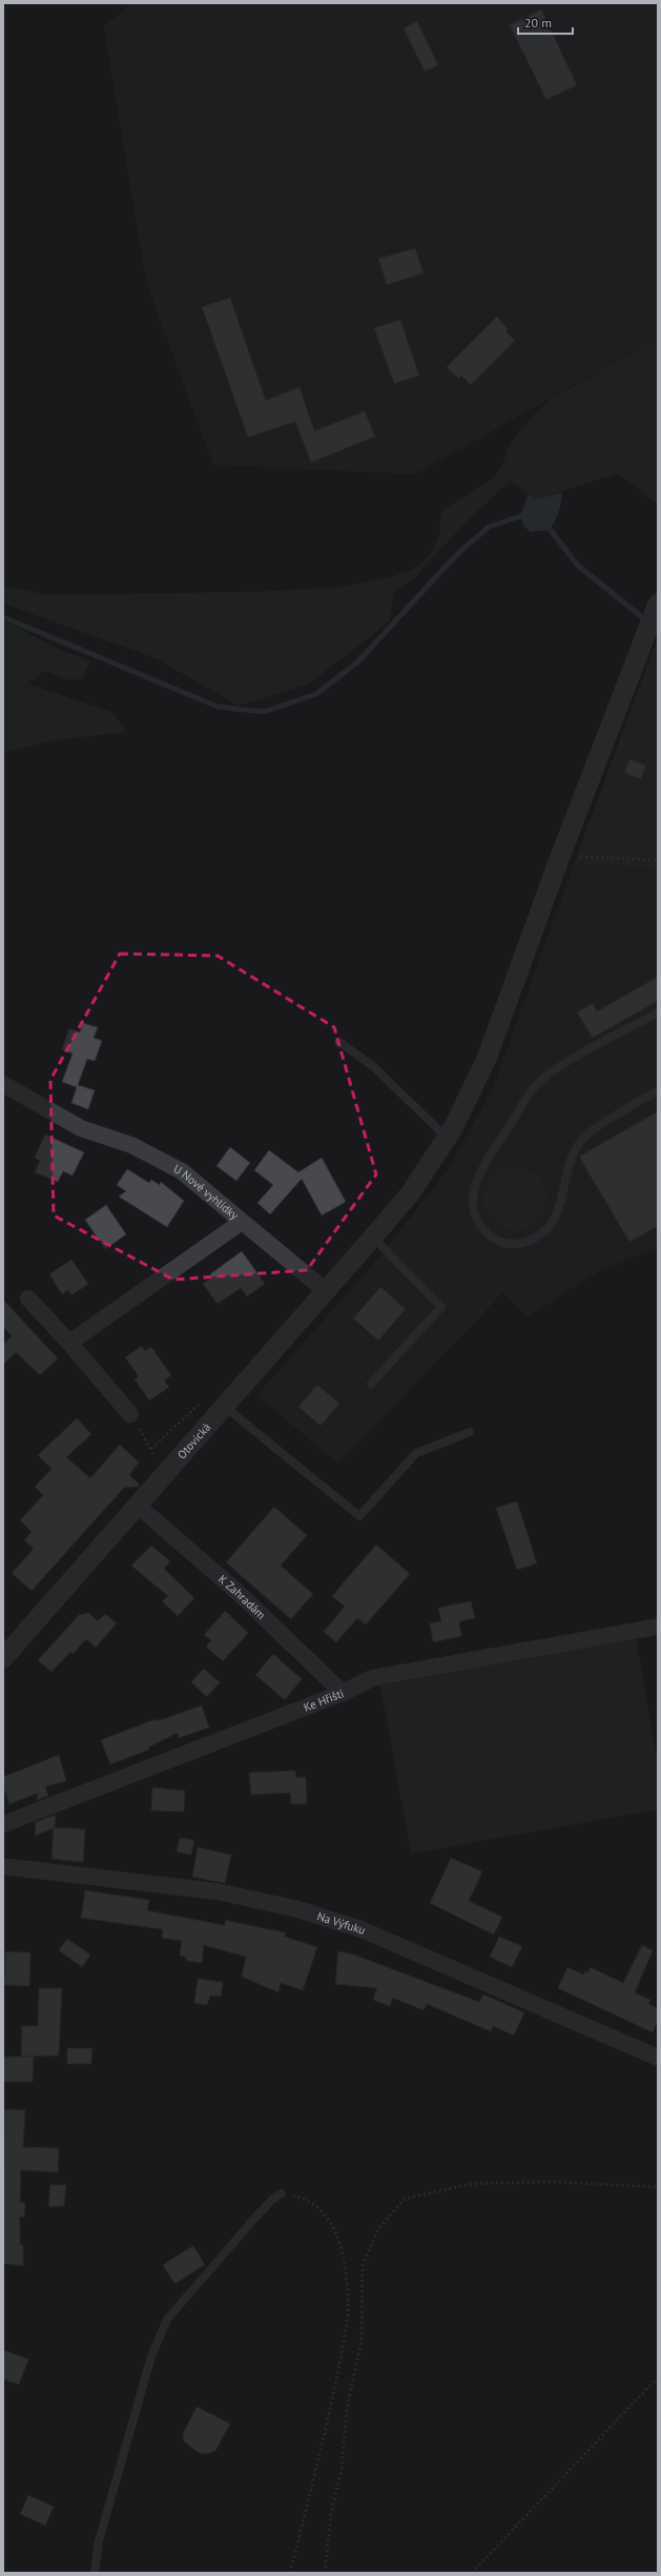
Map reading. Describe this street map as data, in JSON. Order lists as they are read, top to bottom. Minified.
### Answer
{"streets":{"street":["U Nové vyhlídky","Otovická","K Zahradám","Ke Hřišti","Na Výfuku"]},"crossings":[["Otovická","K Zahradám"],["K Zahradám","Ke Hřišti"]],"scale_bar":"20 m"}
